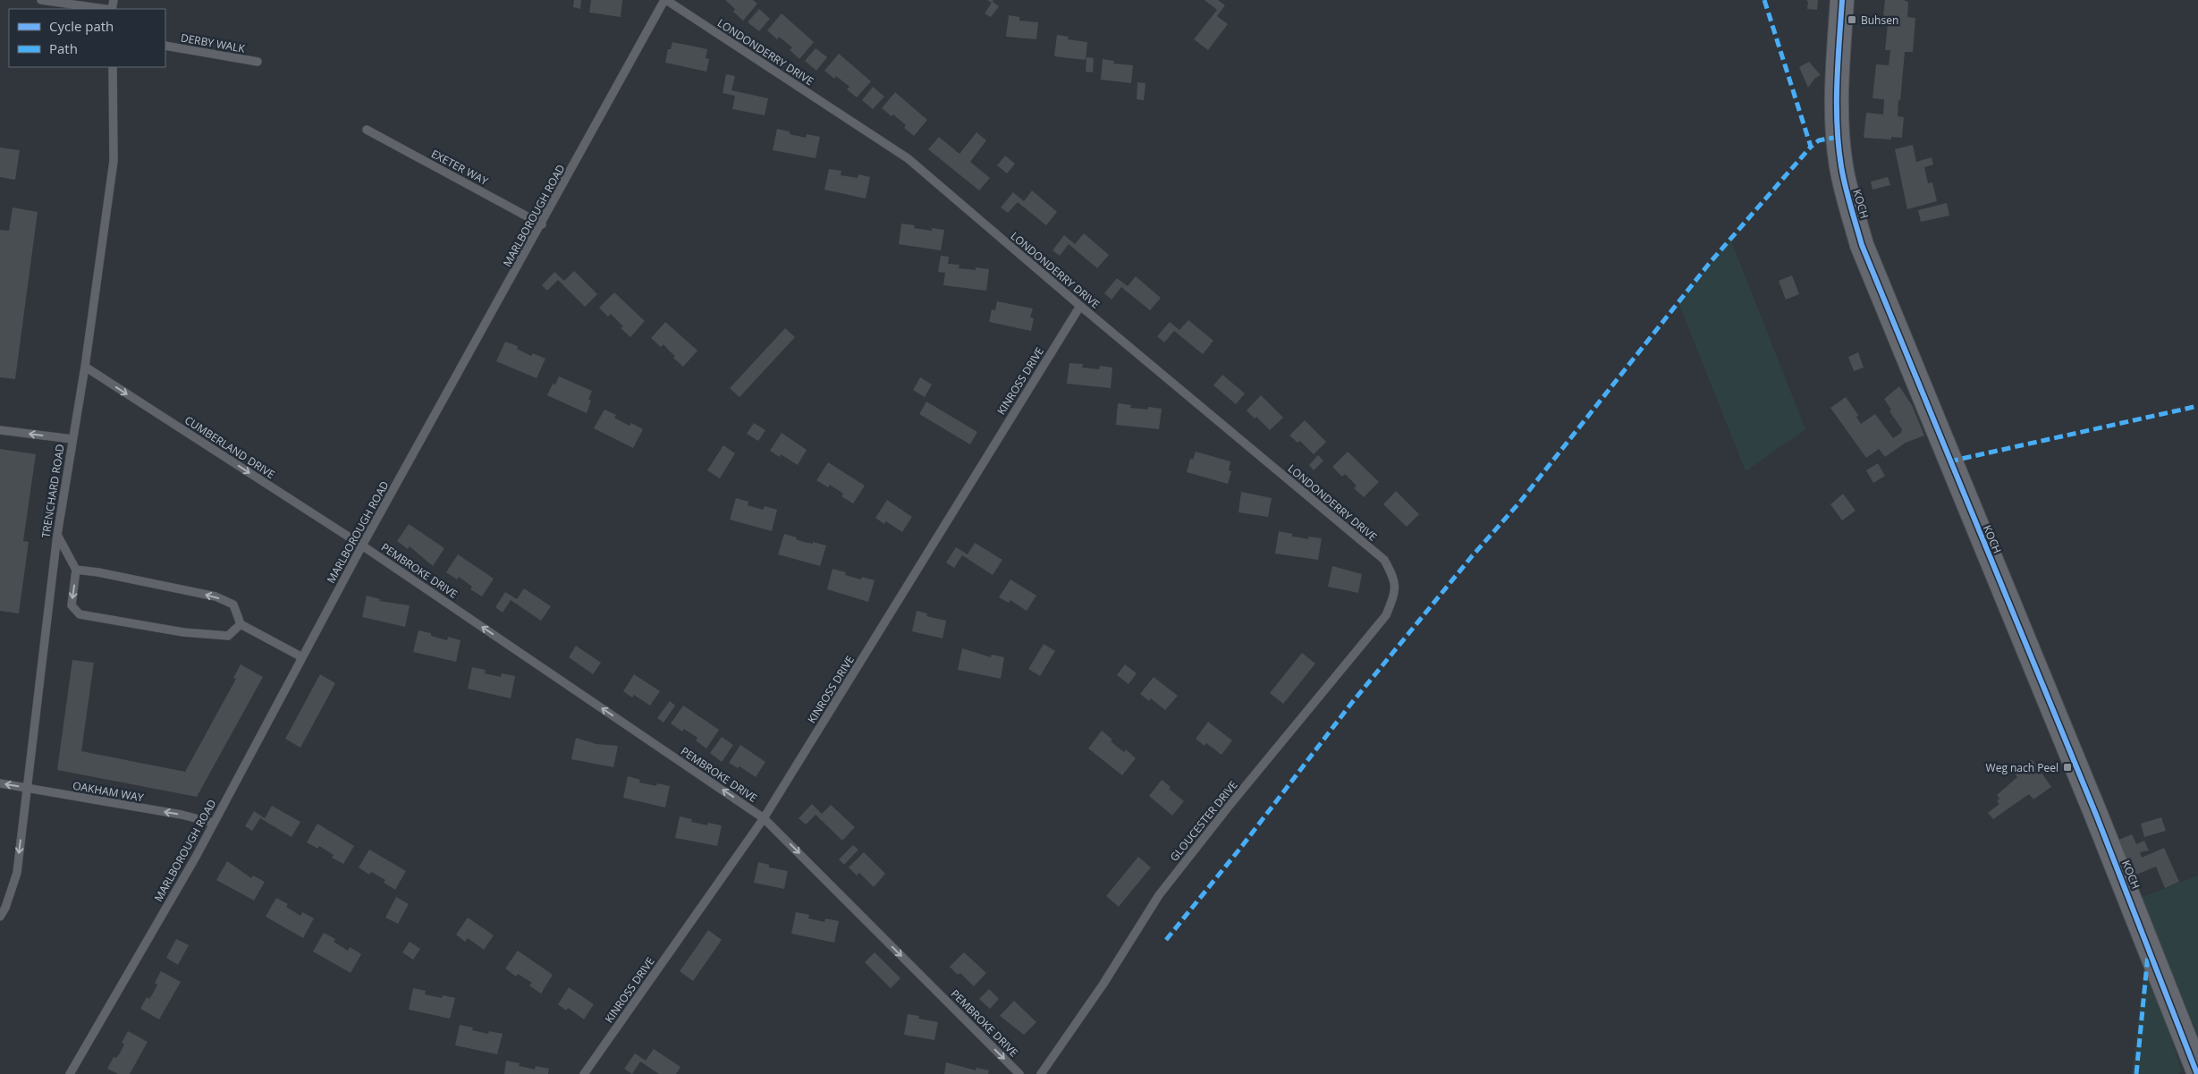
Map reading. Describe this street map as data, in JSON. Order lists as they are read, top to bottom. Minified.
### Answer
{"streets":{"street":["KOCH"],"lane":["DERBY WALK","LONDONDERRY DRIVE","EXETER WAY","MARLBOROUGH ROAD","KINROSS DRIVE","CUMBERLAND DRIVE","TRENCHARD ROAD","PEMBROKE DRIVE","OAKHAM WAY","GLOUCESTER DRIVE"]},"crossings":[["LONDONDERRY DRIVE","MARLBOROUGH ROAD"],["LONDONDERRY DRIVE","KINROSS DRIVE"],["LONDONDERRY DRIVE","GLOUCESTER DRIVE"],["EXETER WAY","MARLBOROUGH ROAD"],["MARLBOROUGH ROAD","CUMBERLAND DRIVE"],["MARLBOROUGH ROAD","PEMBROKE DRIVE"],["MARLBOROUGH ROAD","OAKHAM WAY"],["KINROSS DRIVE","PEMBROKE DRIVE"],["CUMBERLAND DRIVE","TRENCHARD ROAD"],["CUMBERLAND DRIVE","PEMBROKE DRIVE"],["TRENCHARD ROAD","OAKHAM WAY"]],"one_way":["CUMBERLAND DRIVE","OAKHAM WAY"],"places":{"transit":["Buhsen","Weg nach Peel"]},"legend":["Cycle path","Path"]}
